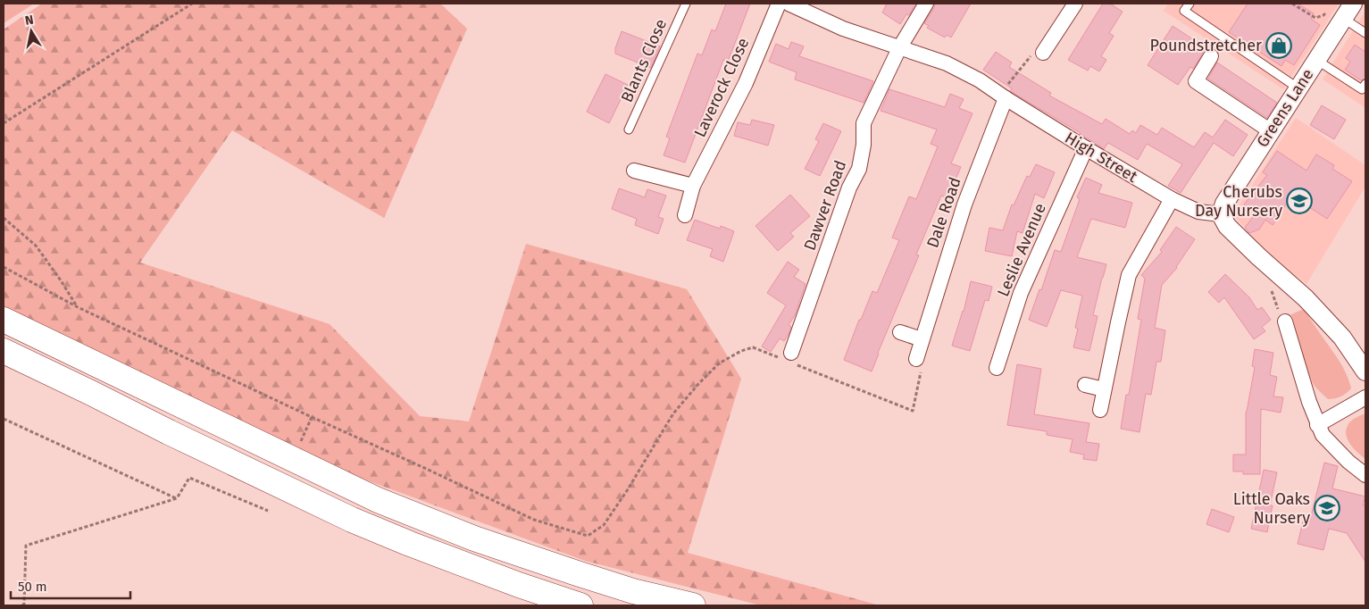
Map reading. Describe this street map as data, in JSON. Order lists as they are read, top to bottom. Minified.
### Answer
{"streets":{"street":["Laverock Close","Greens Lane","High Street","Dawver Road","Dale Road","Leslie Avenue"],"lane":["Blants Close"]},"crossings":[["Greens Lane","High Street"],["High Street","Dawver Road"],["High Street","Dale Road"],["High Street","Leslie Avenue"]],"places":{"shop":["Poundstretcher"],"school or university":["Cherubs Day Nursery","Little Oaks Nursery"]},"scale_bar":"50 m","north":"top"}
